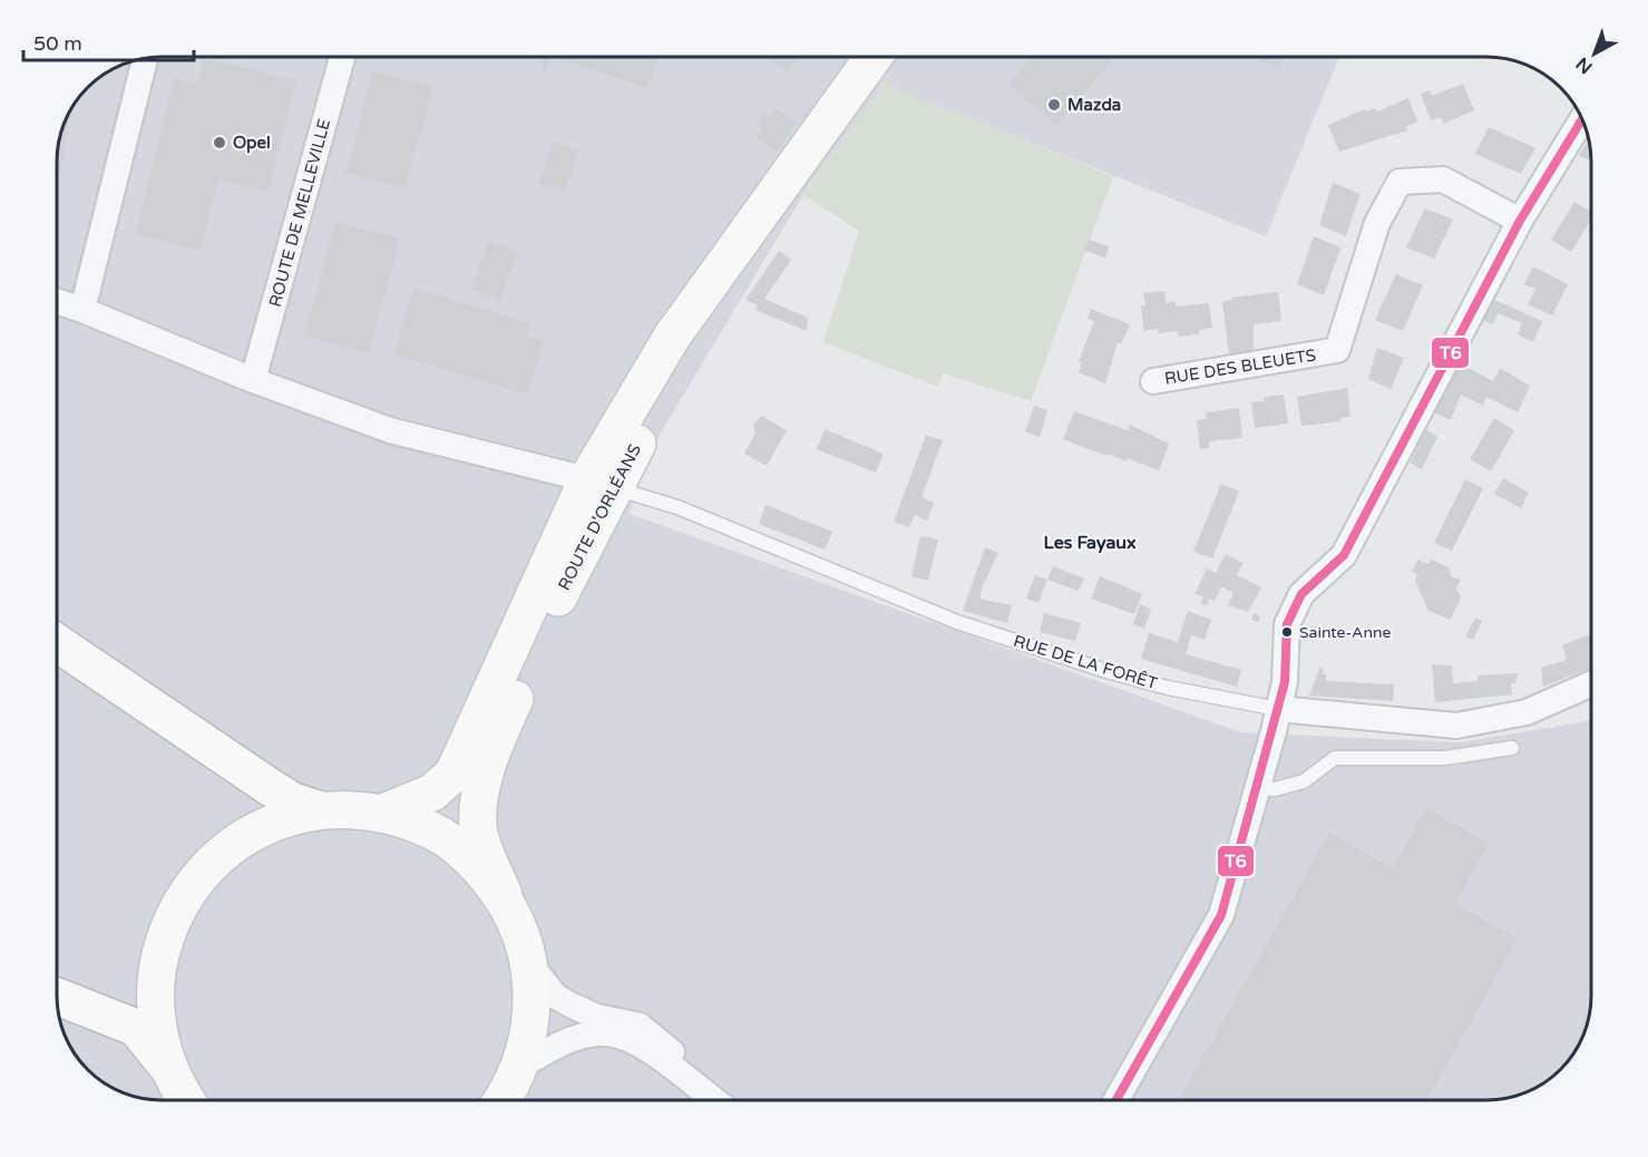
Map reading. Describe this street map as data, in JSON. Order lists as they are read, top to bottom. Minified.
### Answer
{"streets":{"main road":["ROUTE D'ORLÉANS"],"street":["ROUTE DE MELLEVILLE","RUE DES BLEUETS","RUE DE LA FORÊT"]},"crossings":[["ROUTE D'ORLÉANS","RUE DE LA FORÊT"]],"districts":["Les Fayaux"],"places":["Mazda","Opel","Sainte-Anne"],"lines":["transit line T6"],"scale_bar":"50 m","north":"bottom left"}
